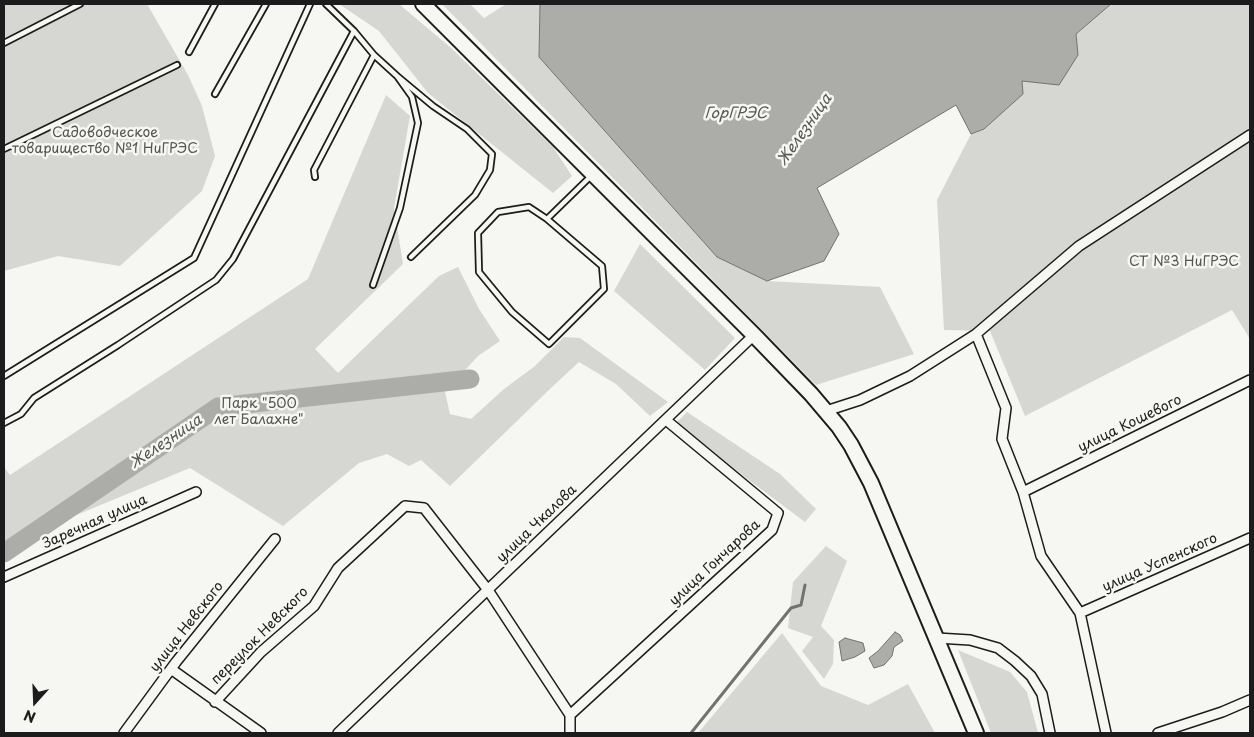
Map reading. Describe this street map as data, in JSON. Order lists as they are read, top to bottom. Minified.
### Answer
{"streets":{"street":["улица Кошевого","Заречная улица","улица Чкалова","улица Гончарова","улица Успенского","улица Невского","переулок Невского"]},"crossings":[["улица Чкалова","улица Гончарова"],["улица Чкалова","переулок Невского"],["улица Гончарова","переулок Невского"],["улица Невского","переулок Невского"]],"water":["ГорГРЭС","Железница"],"parks":["Садоводческое товарищество №1 НиГРЭС","СТ №3 НиГРЭС","Парк \"500 лет Балахне\""],"north":"bottom"}
